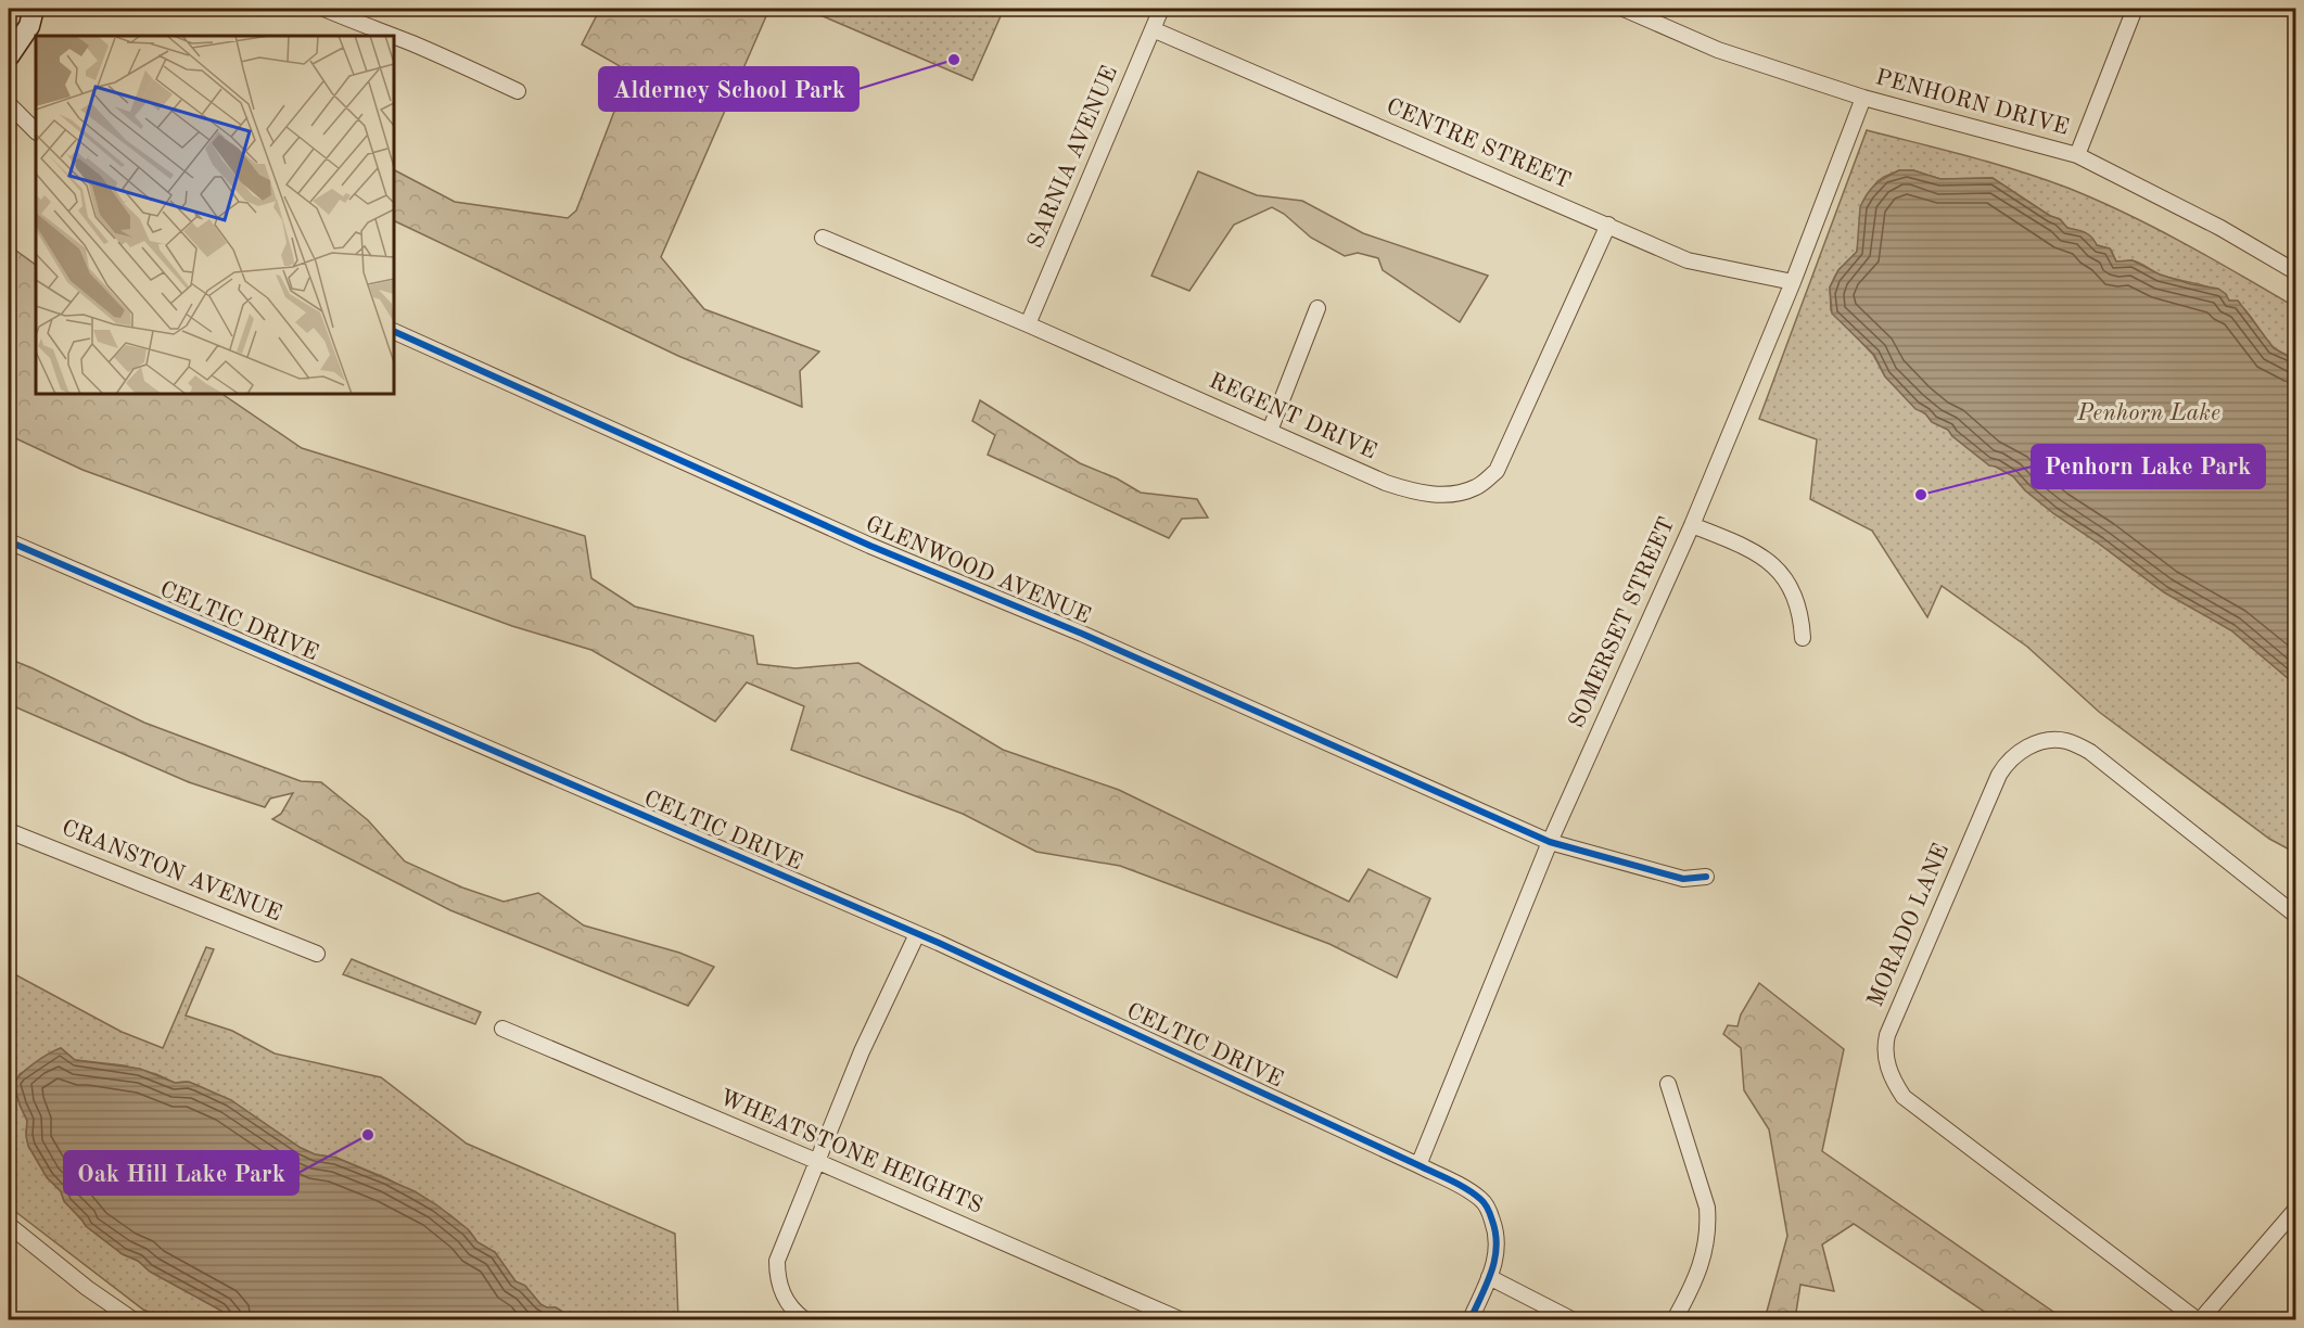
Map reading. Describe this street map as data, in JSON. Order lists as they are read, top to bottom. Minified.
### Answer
{"streets":{"street":["PENHORN DRIVE","CENTRE STREET","SARNIA AVENUE","REGENT DRIVE","GLENWOOD AVENUE","CELTIC DRIVE","SOMERSET STREET","CRANSTON AVENUE","MORADO LANE","WHEATSTONE HEIGHTS"]},"crossings":[["PENHORN DRIVE","SOMERSET STREET"],["CENTRE STREET","SARNIA AVENUE"],["CENTRE STREET","REGENT DRIVE"],["CENTRE STREET","SOMERSET STREET"],["SARNIA AVENUE","REGENT DRIVE"],["GLENWOOD AVENUE","SOMERSET STREET"],["CELTIC DRIVE","SOMERSET STREET"]],"water":["Penhorn Lake"],"places":["Alderney School Park","Penhorn Lake Park","Oak Hill Lake Park"]}
